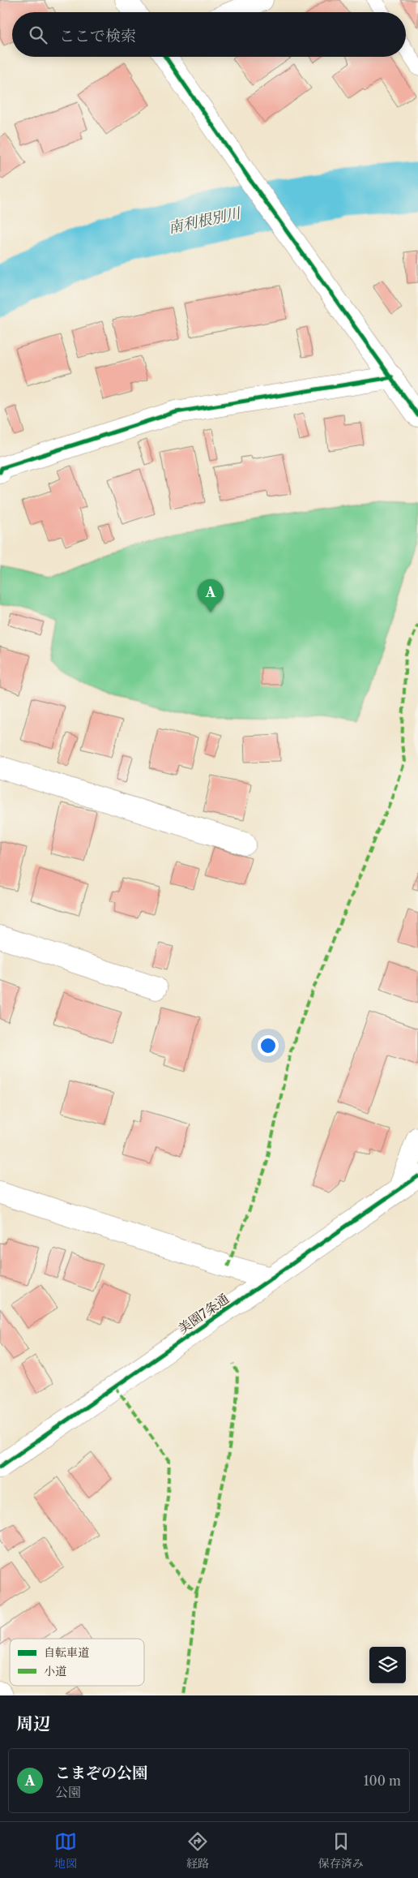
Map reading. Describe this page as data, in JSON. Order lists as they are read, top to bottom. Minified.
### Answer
{"streets":{"street":["美園7条通"]},"water":["南利根別川"],"legend":["自転車道","小道"],"page":{"search":"ここで検索","pins":"A","heading":"周辺","list":[{"mark":"A","name":"こまぞの公園","note":"公園","value":"100 m"}],"nav":["地図","経路","保存済み"]}}
